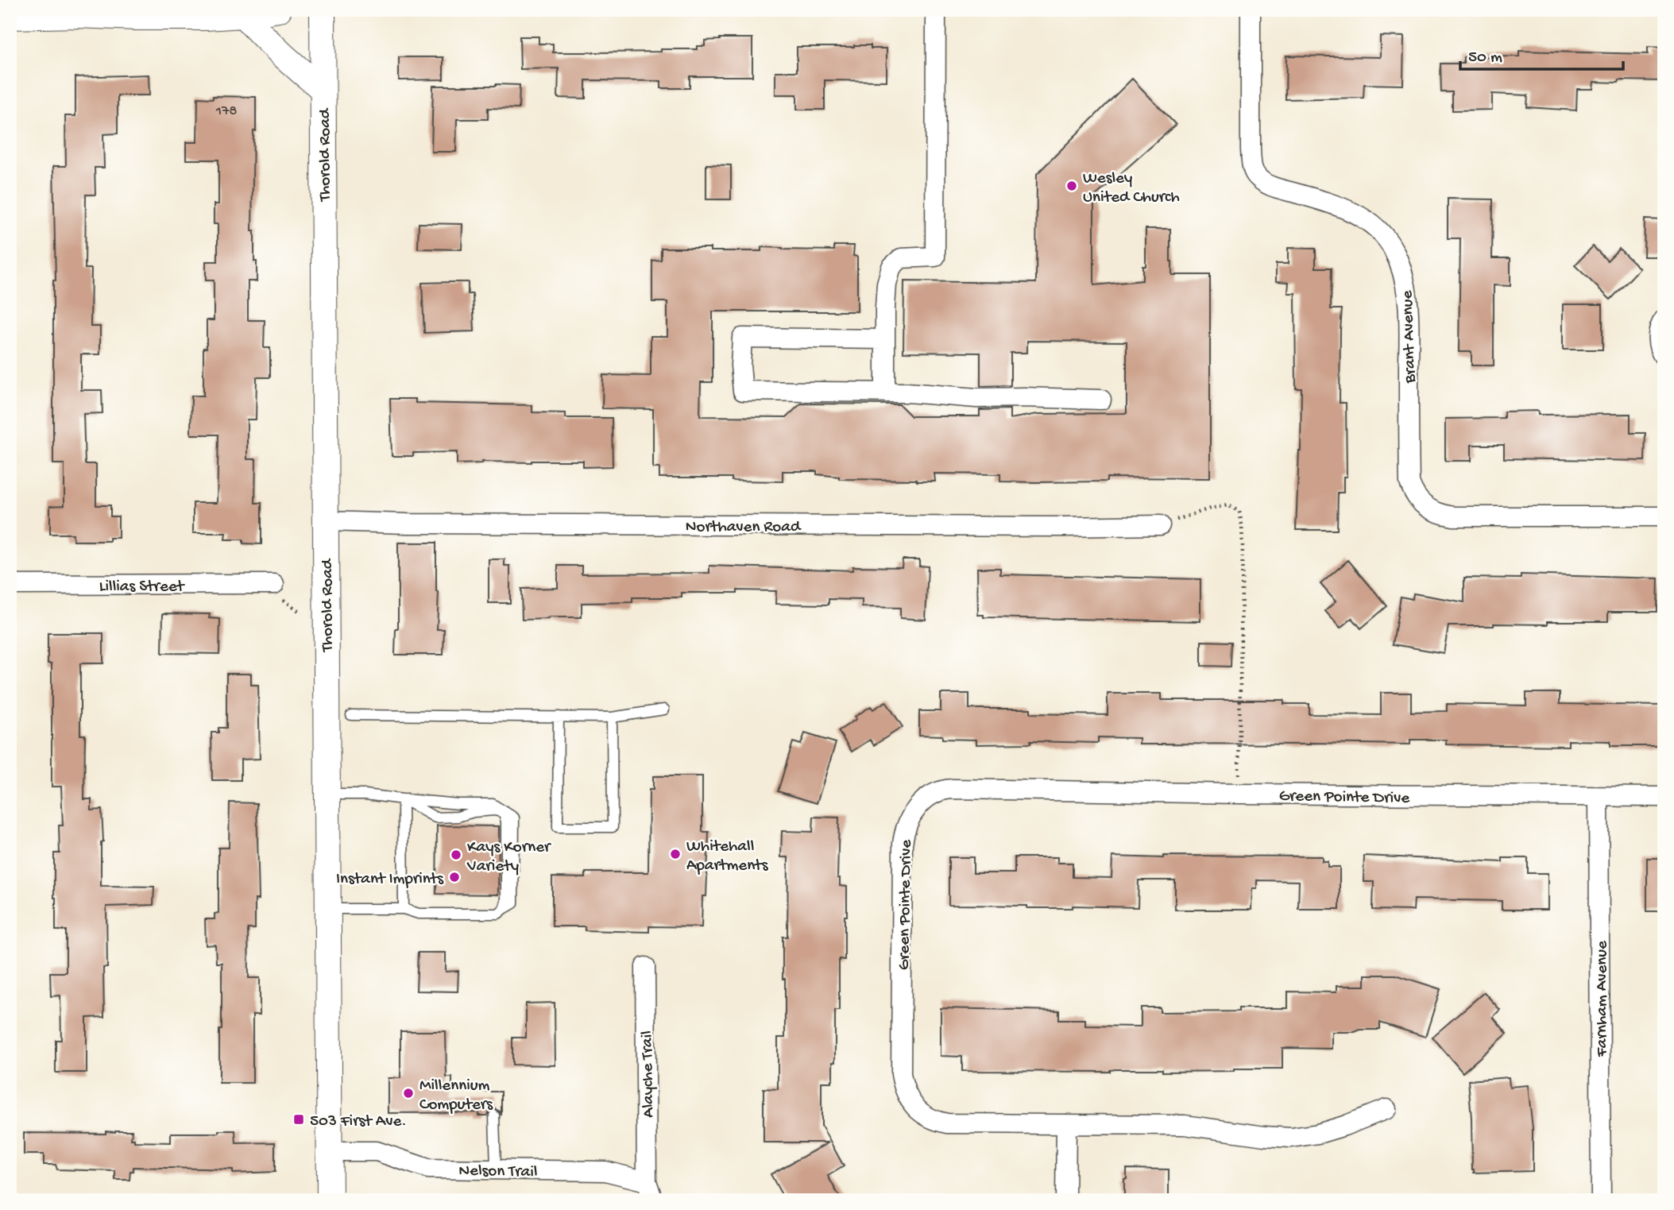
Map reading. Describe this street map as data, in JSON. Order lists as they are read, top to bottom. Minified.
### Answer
{"streets":{"street":["Thorold Road","Brant Avenue","Northaven Road","Lillias Street","Green Pointe Drive","Farnham Avenue","Alayche Trail","Nelson Trail"]},"crossings":[["Thorold Road","Northaven Road"],["Thorold Road","Nelson Trail"],["Green Pointe Drive","Farnham Avenue"],["Alayche Trail","Nelson Trail"]],"places":{"other":["Wesley United Church","Whitehall Apartments","Kays Korner Variety","Instant Imprints","Millennium Computers"],"transit":["503 First Ave."]},"house_numbers":["178"],"scale_bar":"50 m"}
